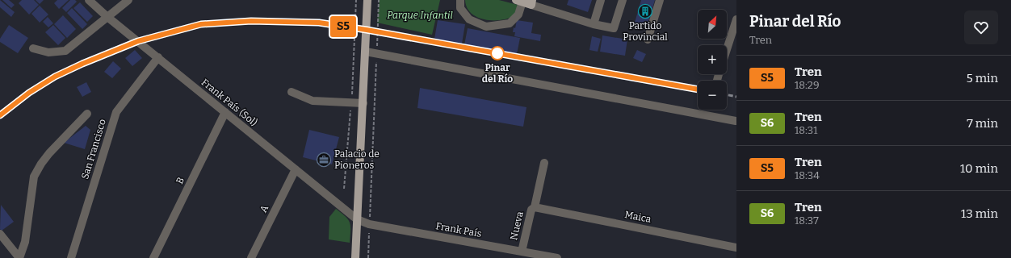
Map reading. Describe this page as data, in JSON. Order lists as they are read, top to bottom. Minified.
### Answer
{"streets":{"street":["Frank País (Sol)","San Francisco","B","A","Maica","Nueva","Frank País"]},"crossings":[["Frank País (Sol)","San Francisco"],["Frank País (Sol)","B"],["Frank País (Sol)","A"],["Frank País (Sol)","Frank País"],["Maica","Nueva"],["Nueva","Frank País"]],"parks":["Parque Infantil"],"places":{"building":["Partido Provincial"],"other":["Pinar del Río"],"office":["Palacio de Pioneros"]},"north":"top right","page":{"on_map":"S5","heading":["Pinar del Río","Tren"],"map_buttons":["+","−"],"list":[{"mark":"S5","name":"Tren","note":"18:29","value":"5 min"},{"mark":"S6","name":"Tren","note":"18:31","value":"7 min"},{"mark":"S5","name":"Tren","note":"18:34","value":"10 min"},{"mark":"S6","name":"Tren","note":"18:37","value":"13 min"}]}}
